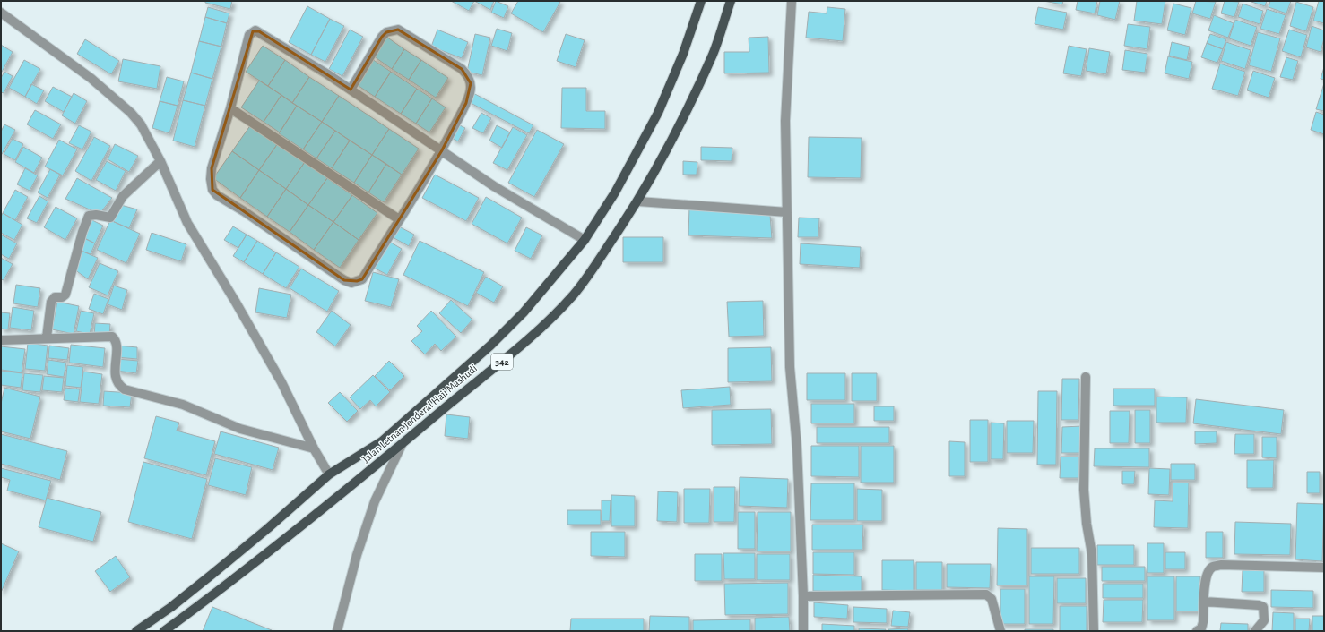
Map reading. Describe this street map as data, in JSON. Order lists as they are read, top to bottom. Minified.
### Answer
{"streets":{"main road":["342","Jalan Letnan Jenderal Haji Mashudi"]}}
